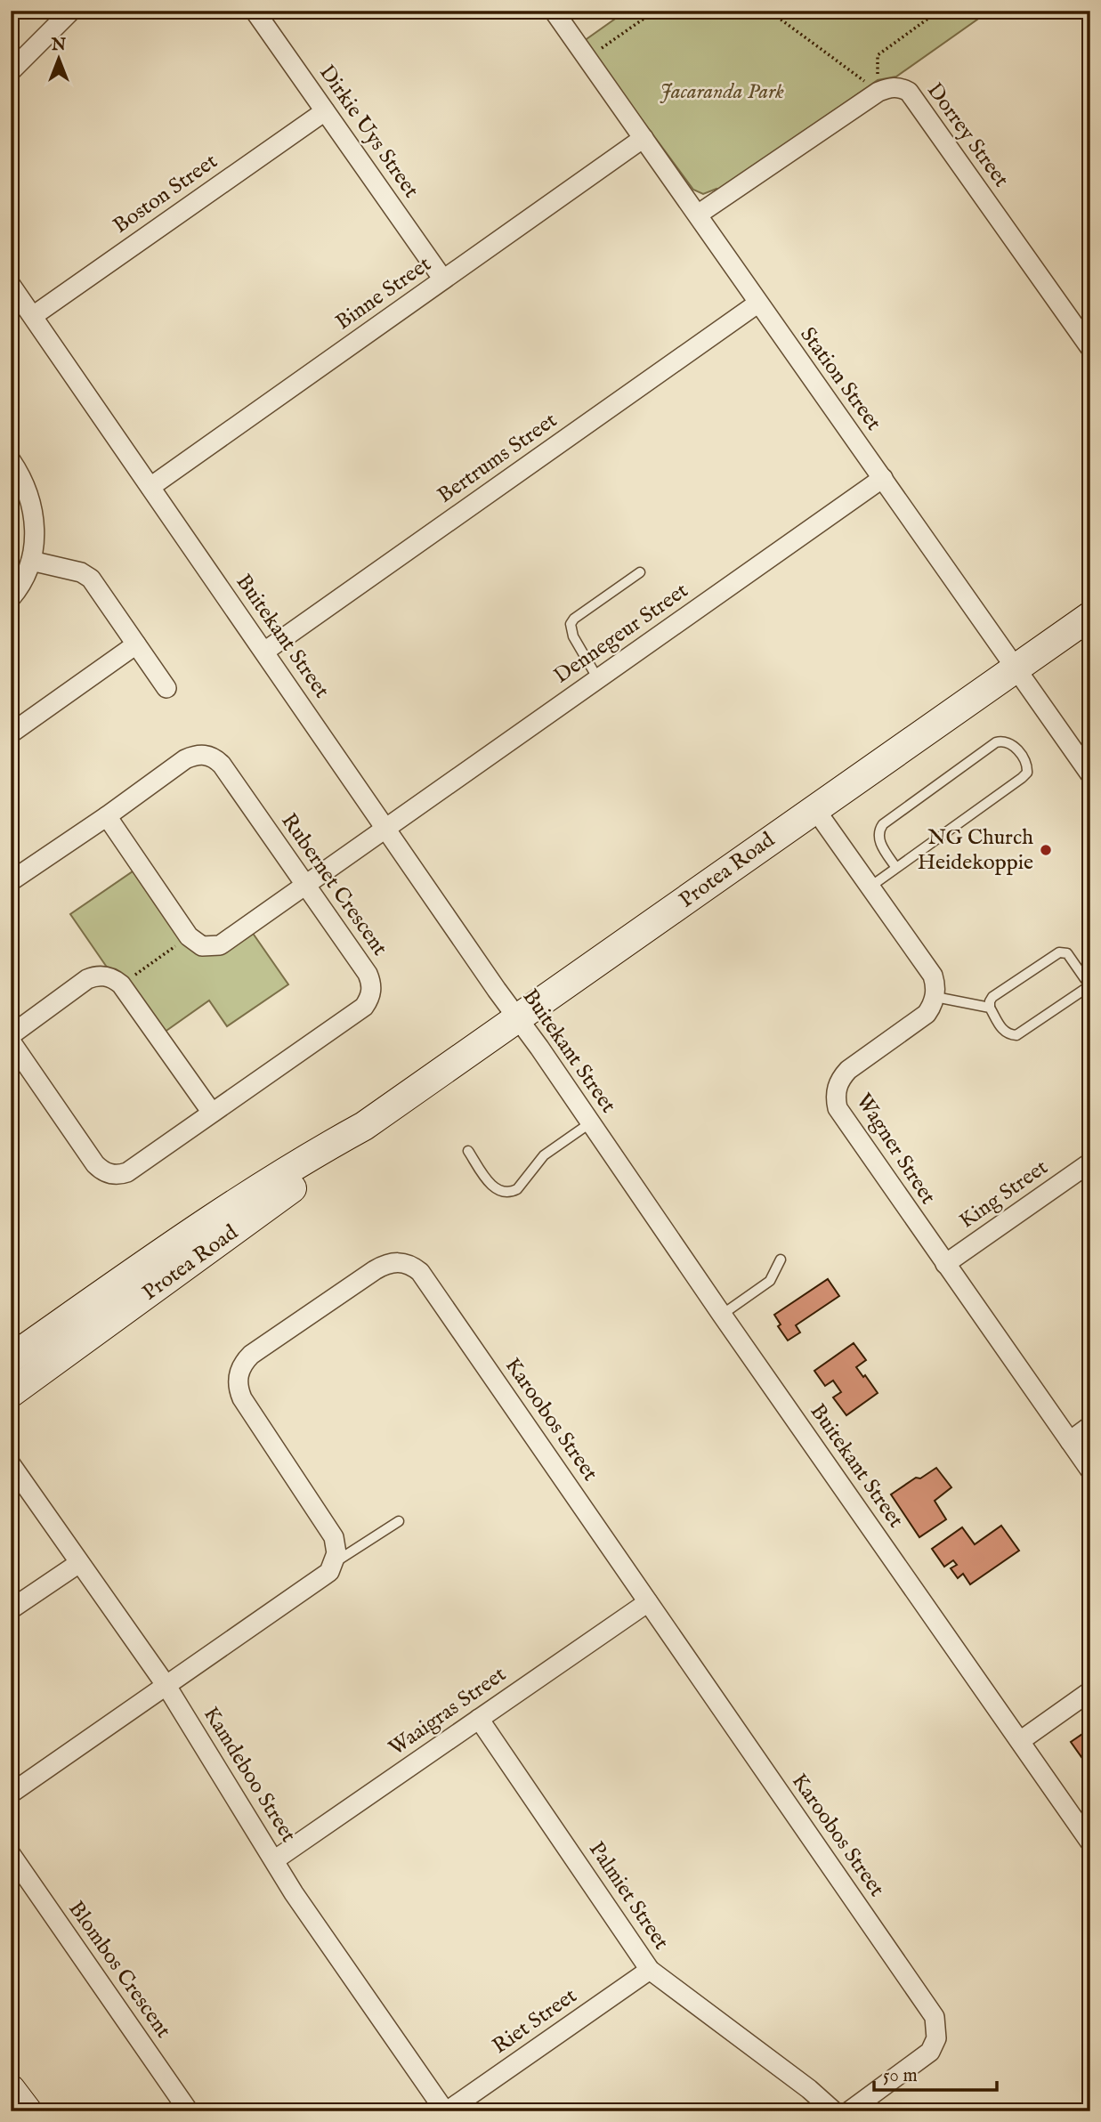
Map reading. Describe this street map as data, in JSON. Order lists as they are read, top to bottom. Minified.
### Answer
{"streets":{"street":["Dirkie Uys Street","Dorrey Street","Boston Street","Binne Street","Station Street","Bertrums Street","Dennegeur Street","Buitekant Street","Protea Road","Rubernet Crescent","Wagner Street","King Street","Karoobos Street","Waaigras Street","Kamdeboo Street","Palmiet Street","Blombos Crescent","Riet Street"]},"crossings":[["Dirkie Uys Street","Boston Street"],["Dirkie Uys Street","Binne Street"],["Boston Street","Buitekant Street"],["Binne Street","Station Street"],["Binne Street","Buitekant Street"],["Station Street","Bertrums Street"],["Station Street","Dennegeur Street"],["Station Street","Protea Road"],["Bertrums Street","Buitekant Street"],["Dennegeur Street","Buitekant Street"],["Dennegeur Street","Rubernet Crescent"],["Buitekant Street","Protea Road"],["Wagner Street","King Street"],["Karoobos Street","Waaigras Street"],["Waaigras Street","Kamdeboo Street"],["Waaigras Street","Palmiet Street"],["Kamdeboo Street","Riet Street"],["Palmiet Street","Riet Street"]],"parks":["Jacaranda Park"],"places":["NG Church Heidekoppie"],"scale_bar":"50 m","north":"top"}
